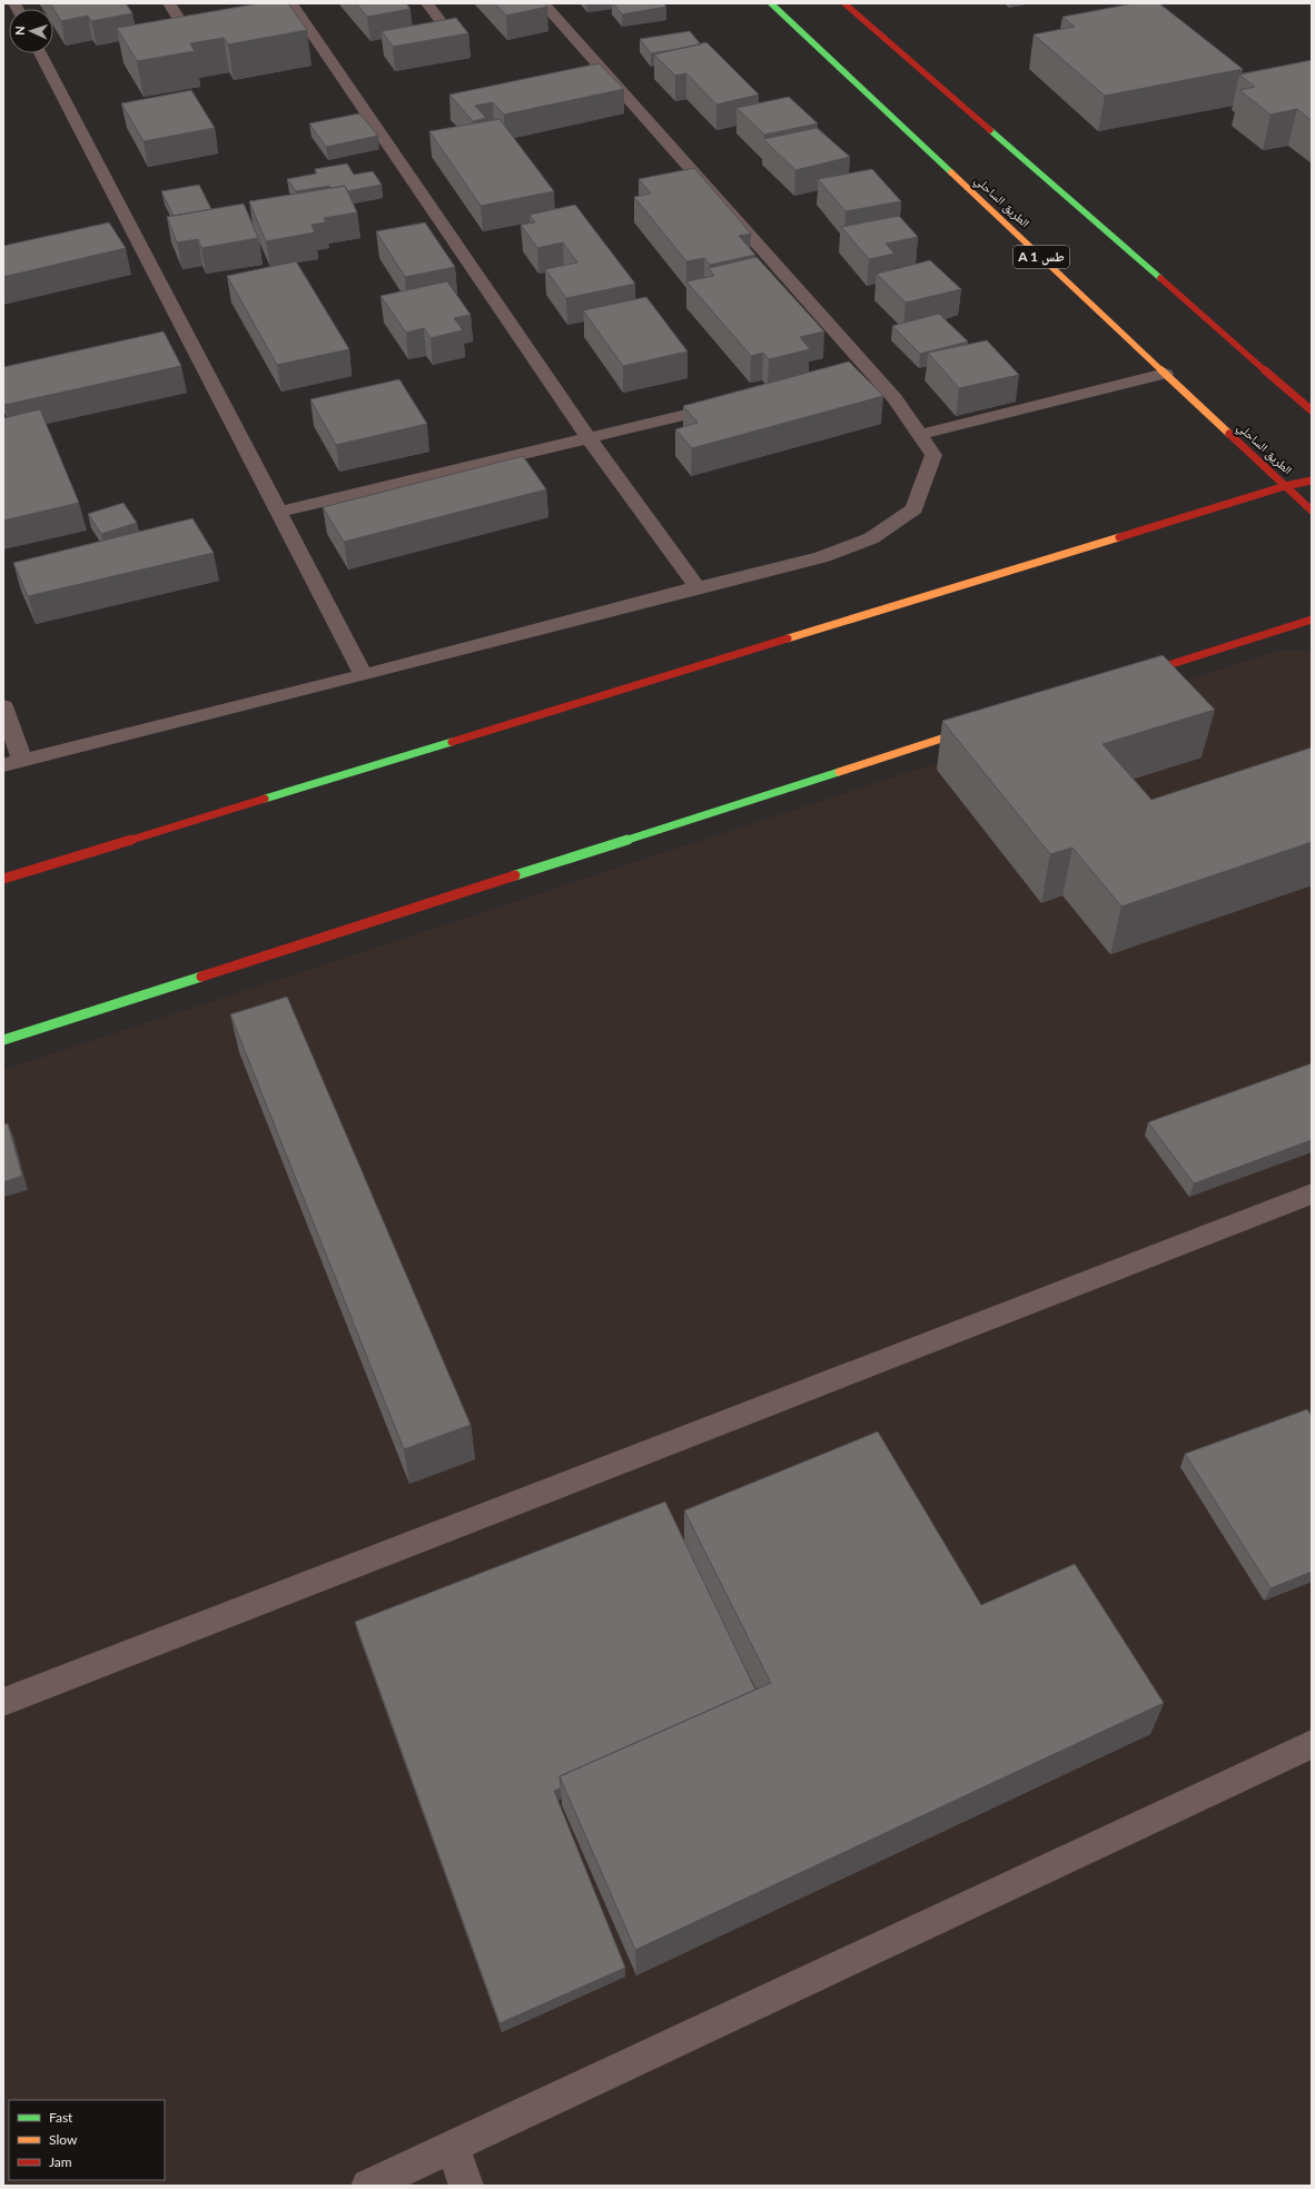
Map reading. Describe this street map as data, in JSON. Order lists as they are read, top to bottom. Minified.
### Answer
{"streets":{"main road":["الطريق الساحلي","A 1 طس"]},"legend":["Fast","Slow","Jam"],"north":"left"}
